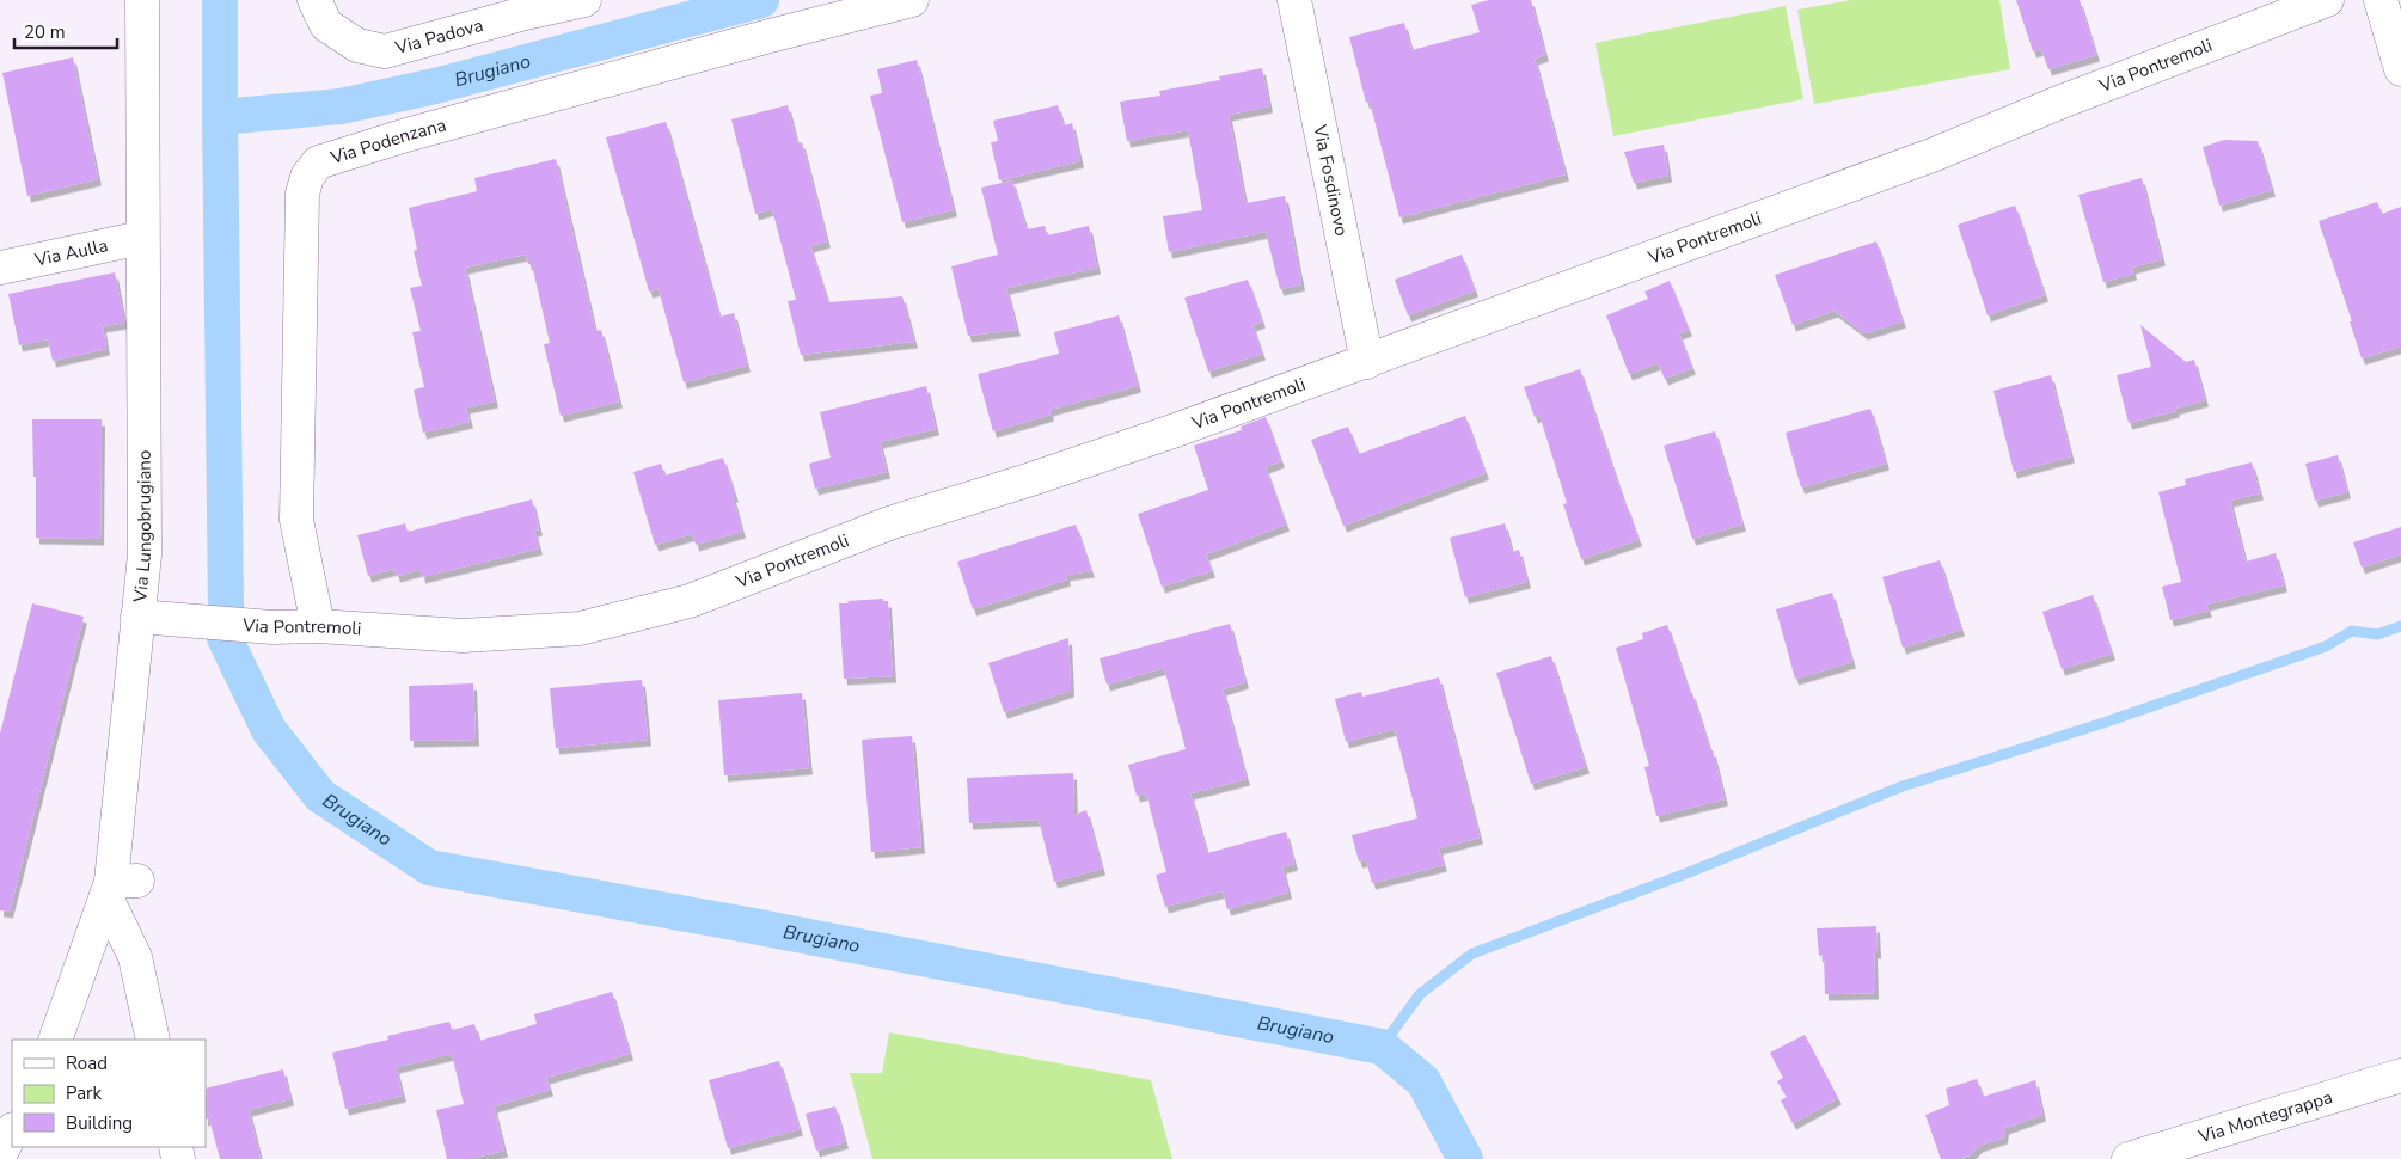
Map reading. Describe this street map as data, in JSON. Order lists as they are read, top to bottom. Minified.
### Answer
{"streets":{"street":["Via Padova","Via Pontremoli","Via Podenzana","Via Fosdinovo","Via Aulla","Via Lungobrugiano","Via Montegrappa"]},"crossings":[["Via Pontremoli","Via Podenzana"],["Via Pontremoli","Via Fosdinovo"],["Via Pontremoli","Via Lungobrugiano"],["Via Aulla","Via Lungobrugiano"]],"water":["Brugiano"],"legend":["Road","Park","Building"],"scale_bar":"20 m"}
